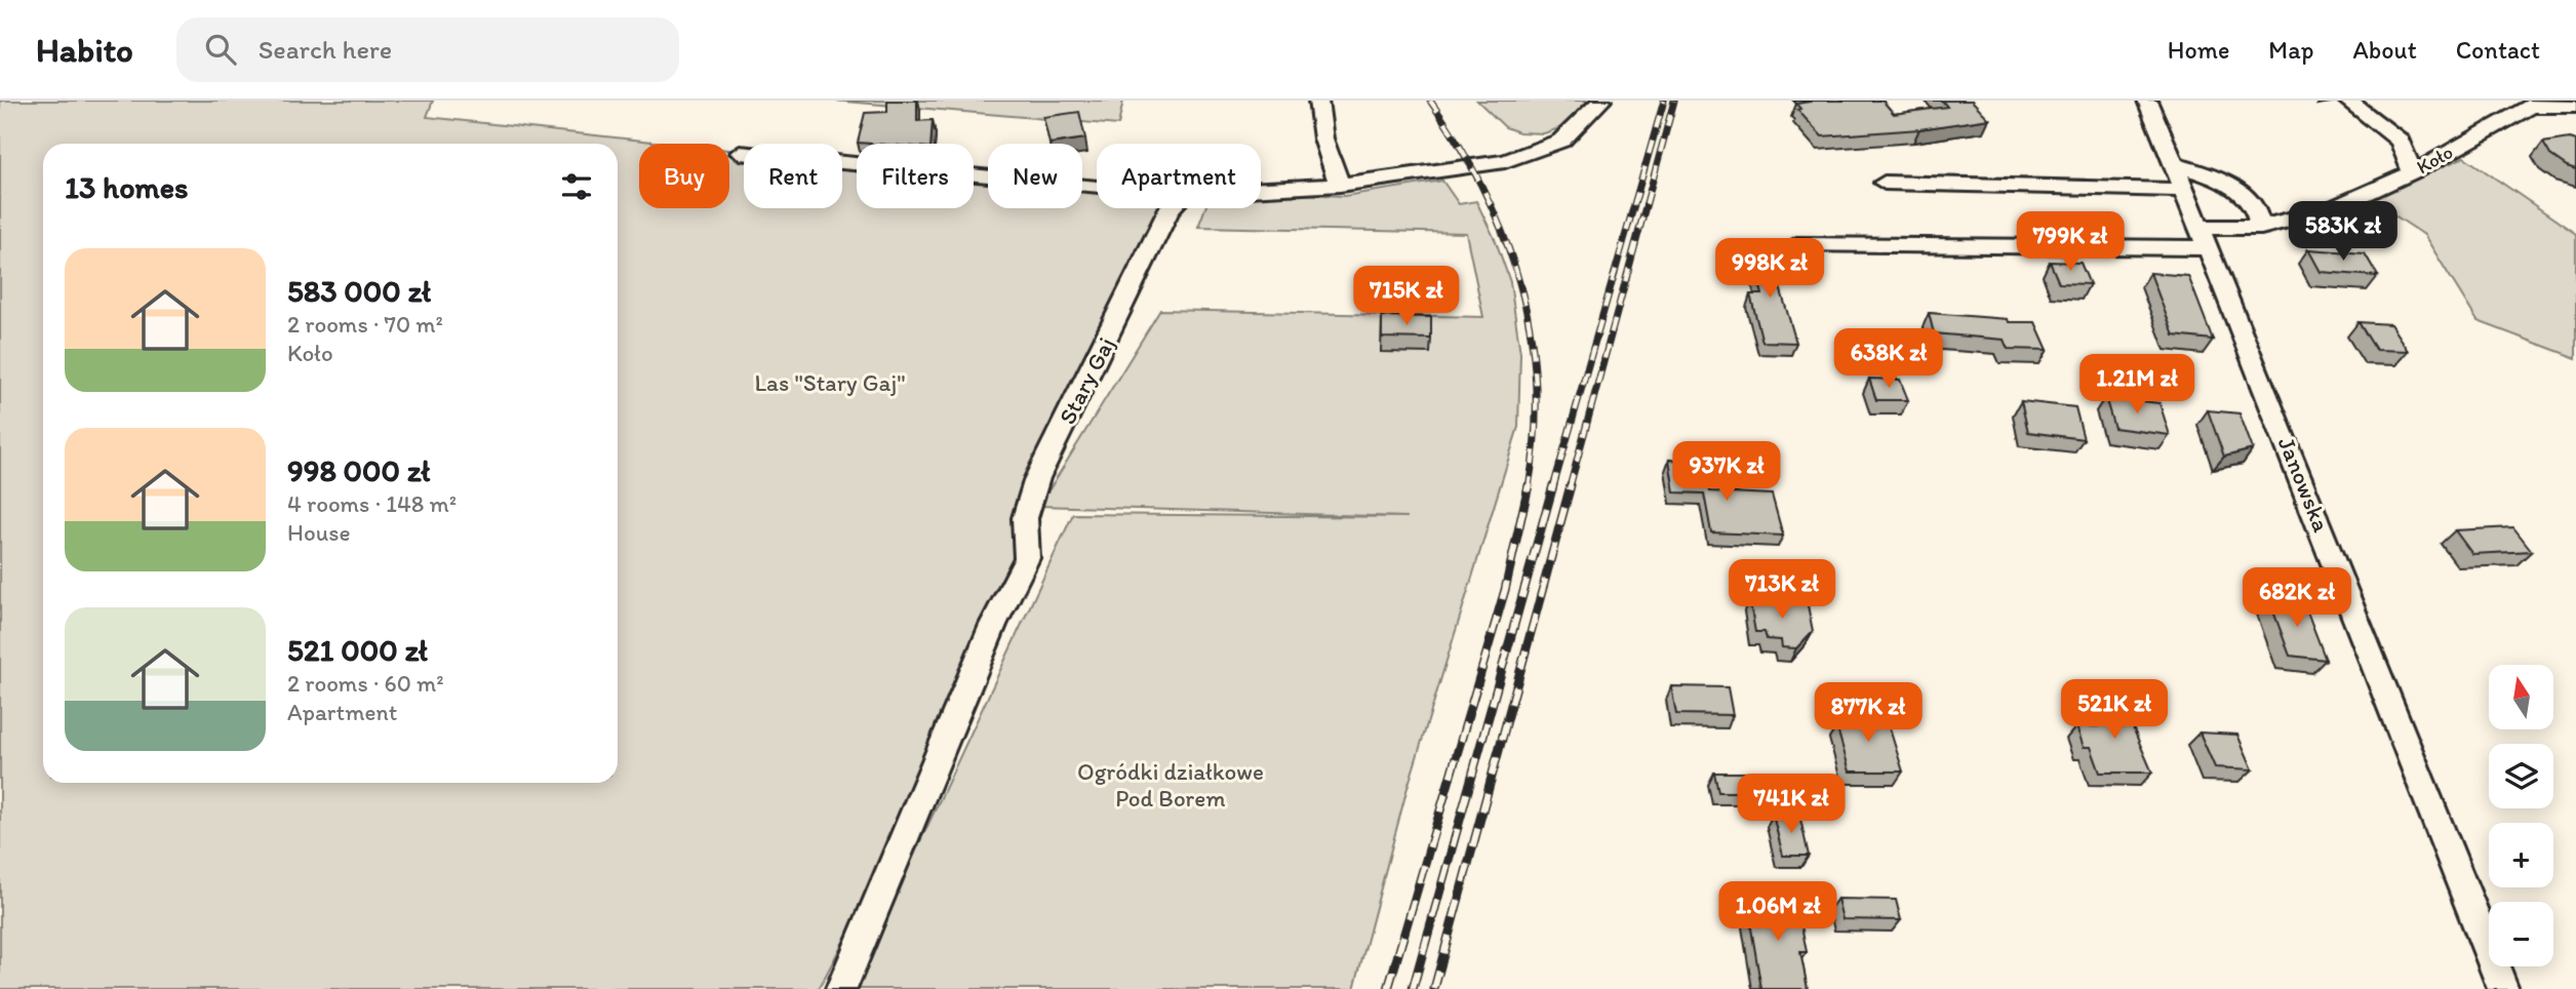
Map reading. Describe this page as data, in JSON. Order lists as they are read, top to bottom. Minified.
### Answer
{"streets":{"street":["Koło","Stary Gaj","Janowska"]},"crossings":[["Koło","Janowska"]],"parks":["Las \"Stary Gaj\"","Ogródki działkowe Pod Borem"],"north":"top","page":{"header":"Habito","search":"Search here","nav":["Home","Map","About","Contact"],"chip":["Buy","Rent","Filters","New","Apartment"],"heading":"13 homes","price":["583K zł","799K zł","998K zł","715K zł","638K zł","1.21M zł","937K zł","713K zł","682K zł","521K zł","877K zł","741K zł","1.06M zł"],"list":[{"name":"583 000 zł","note":"2 rooms · 70 m² · Koło"},{"name":"998 000 zł","note":"4 rooms · 148 m² · House"},{"name":"521 000 zł","note":"2 rooms · 60 m² · Apartment"}],"map_buttons":["+","−"]}}
